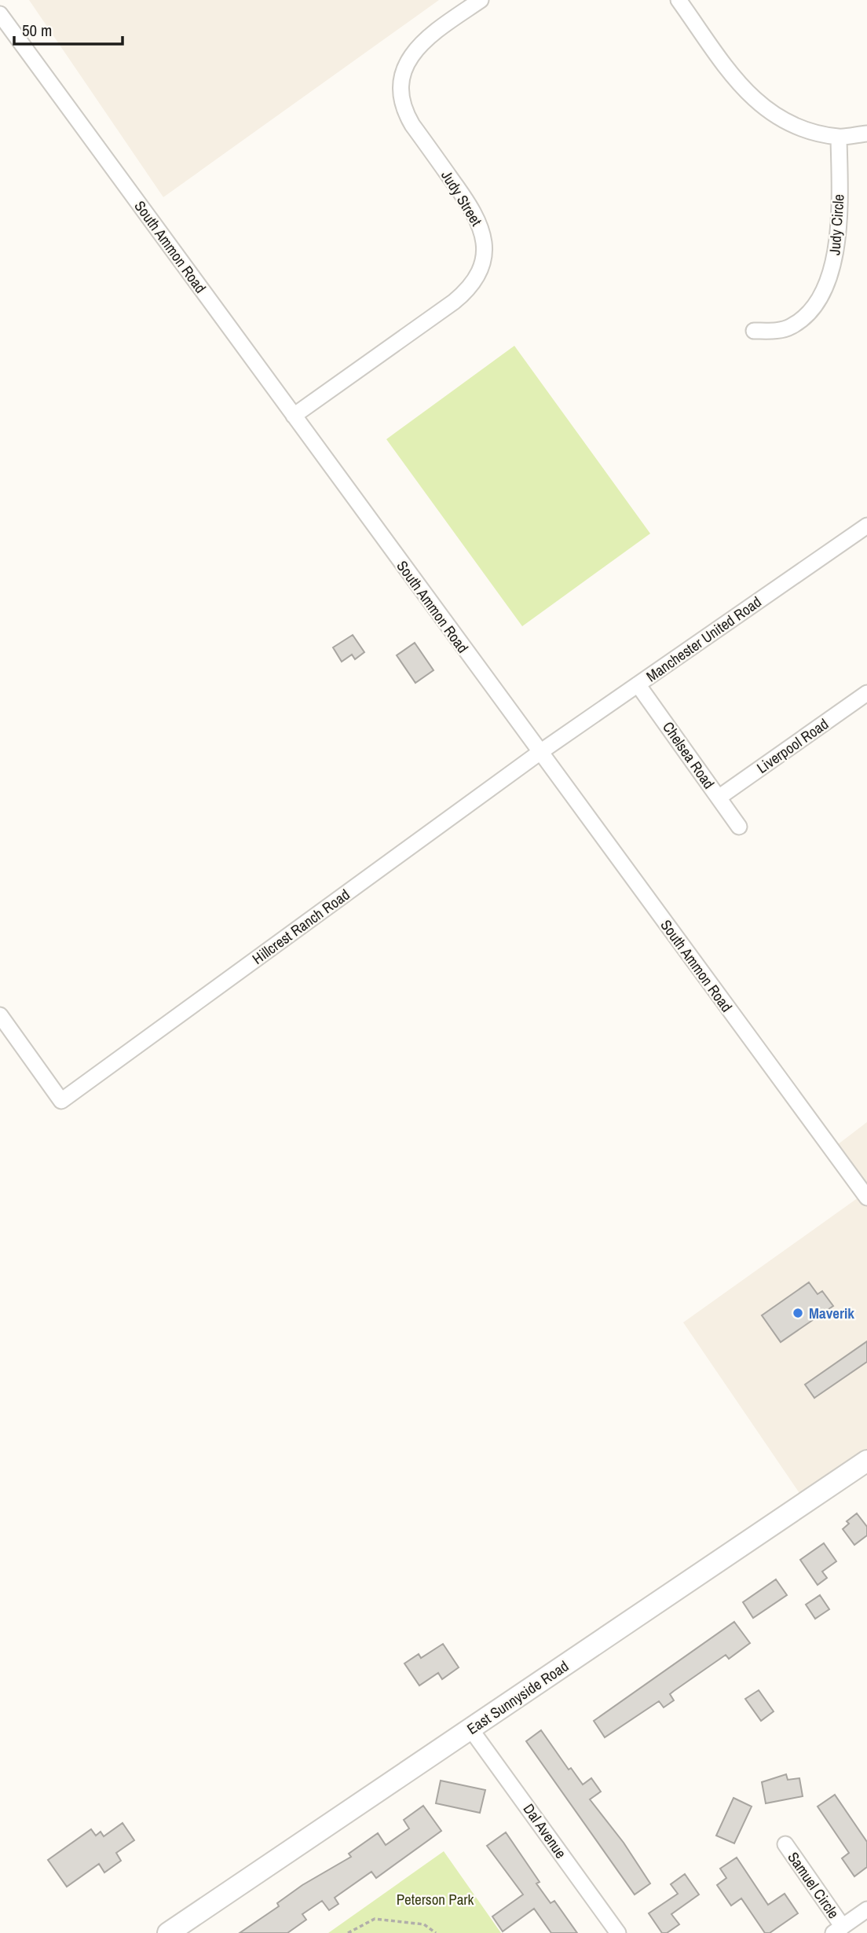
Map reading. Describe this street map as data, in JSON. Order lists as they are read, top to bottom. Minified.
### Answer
{"streets":{"main road":["East Sunnyside Road"],"street":["Judy Street","Judy Circle","South Ammon Road","Manchester United Road","Liverpool Road","Chelsea Road","Hillcrest Ranch Road","Dal Avenue","Samuel Circle"]},"crossings":[["Judy Street","South Ammon Road"],["South Ammon Road","Manchester United Road"],["South Ammon Road","Hillcrest Ranch Road"],["Manchester United Road","Chelsea Road"],["Manchester United Road","Hillcrest Ranch Road"],["Liverpool Road","Chelsea Road"],["East Sunnyside Road","Dal Avenue"]],"parks":["Peterson Park"],"places":["Maverik"],"scale_bar":"50 m"}
